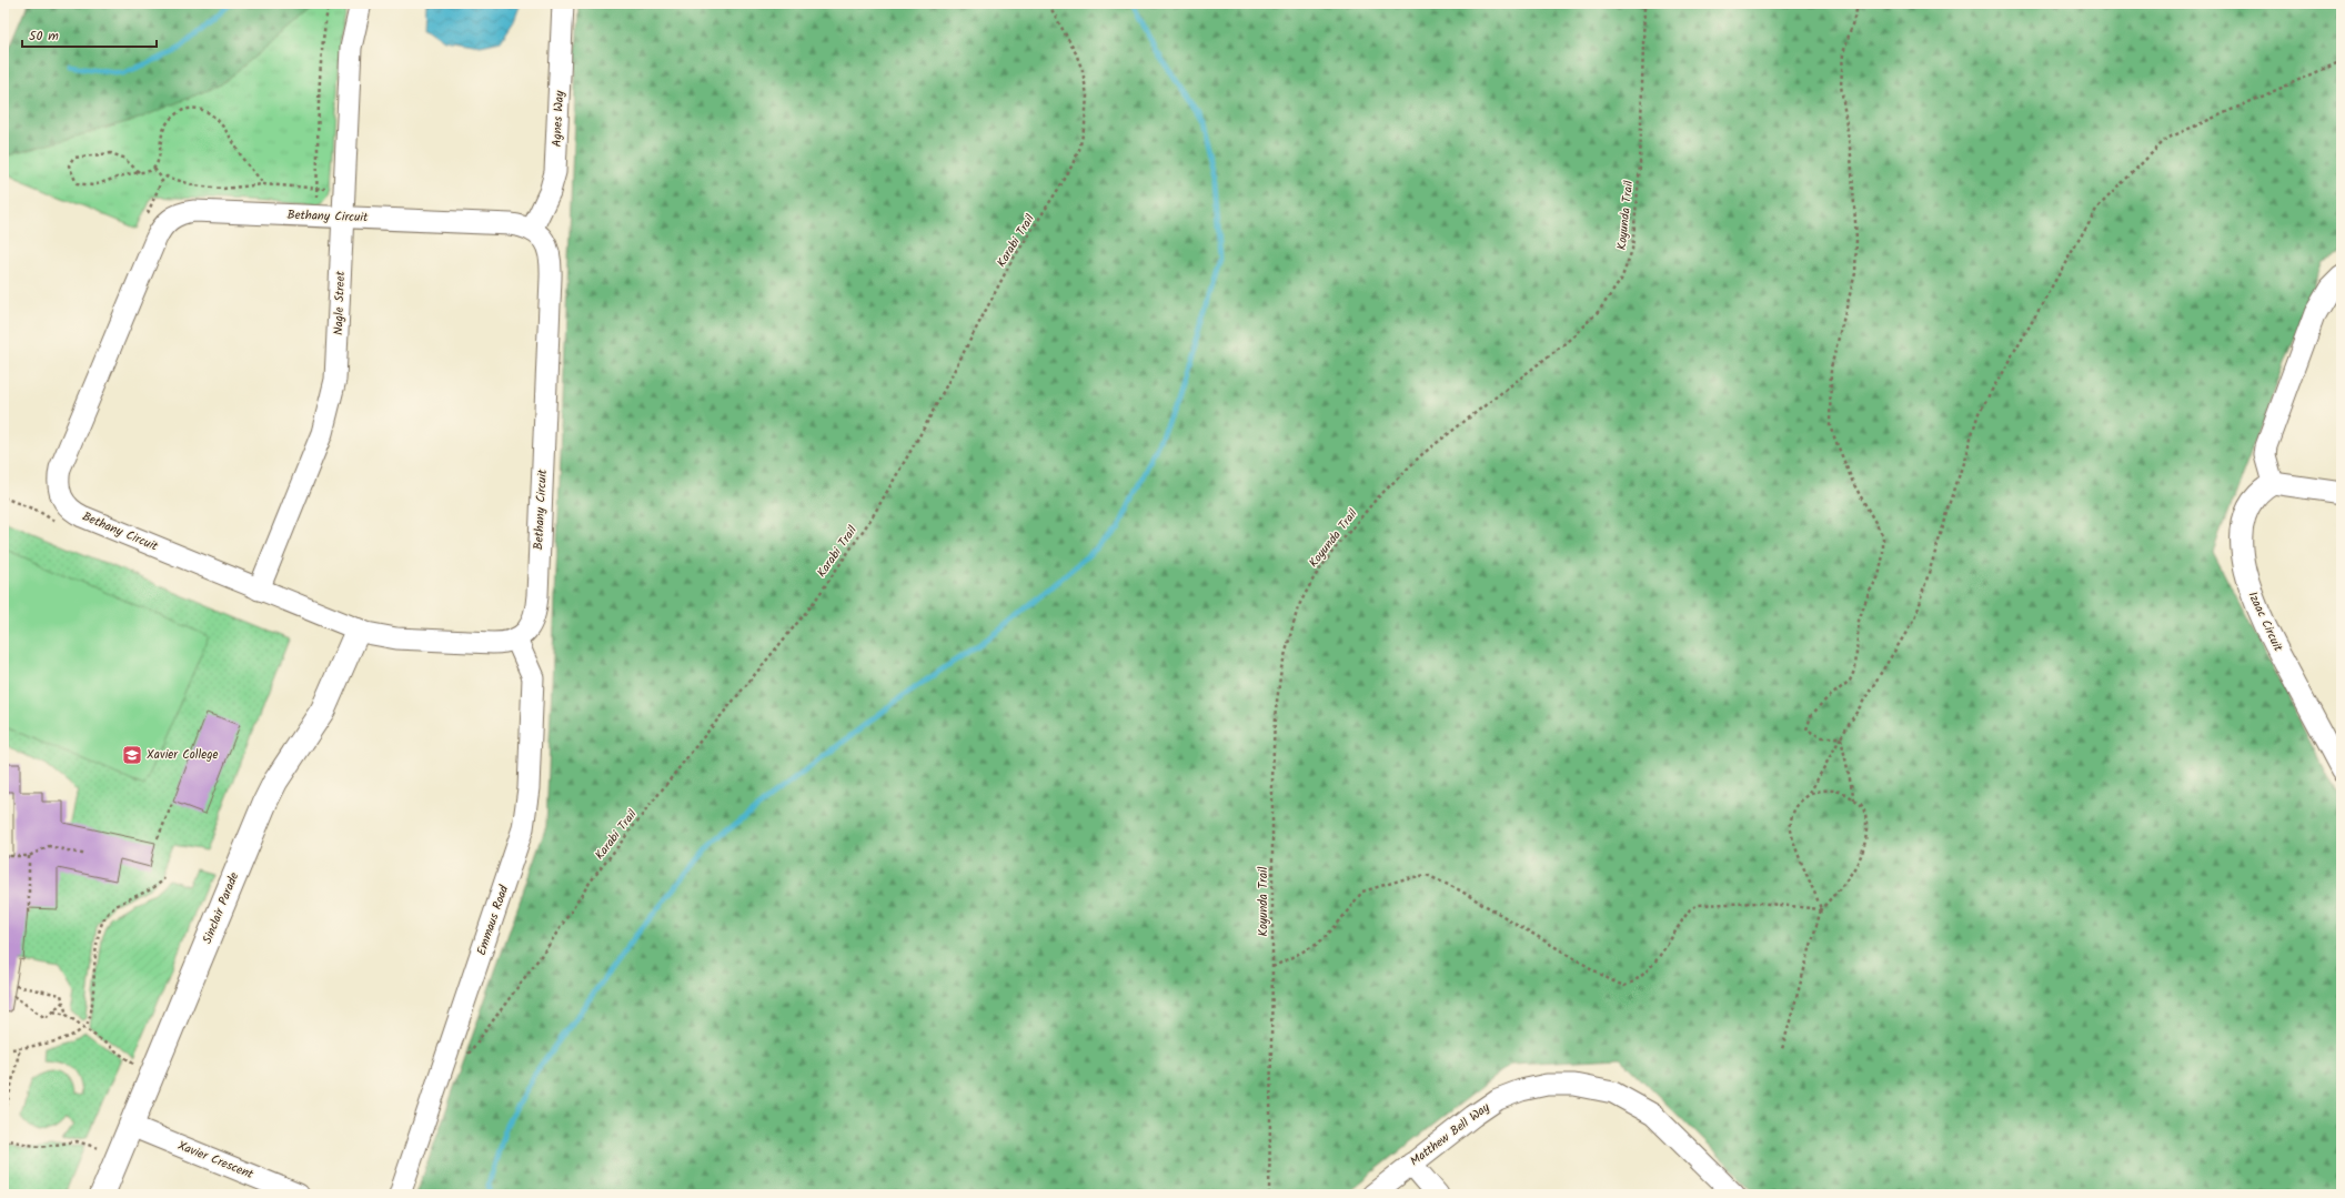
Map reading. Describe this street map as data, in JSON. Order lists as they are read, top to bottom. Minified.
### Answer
{"streets":{"street":["Agnes Way","Bethany Circuit","Nagle Street","Izaac Circuit","Sinclair Parade","Emmaus Road","Matthew Bell Way","Xavier Crescent"],"path":["Koyunda Trail","Karabi Trail"]},"crossings":[["Agnes Way","Bethany Circuit"],["Bethany Circuit","Nagle Street"],["Bethany Circuit","Sinclair Parade"],["Bethany Circuit","Emmaus Road"],["Sinclair Parade","Xavier Crescent"]],"places":{"school or university":["Xavier College"]},"scale_bar":"50 m"}
